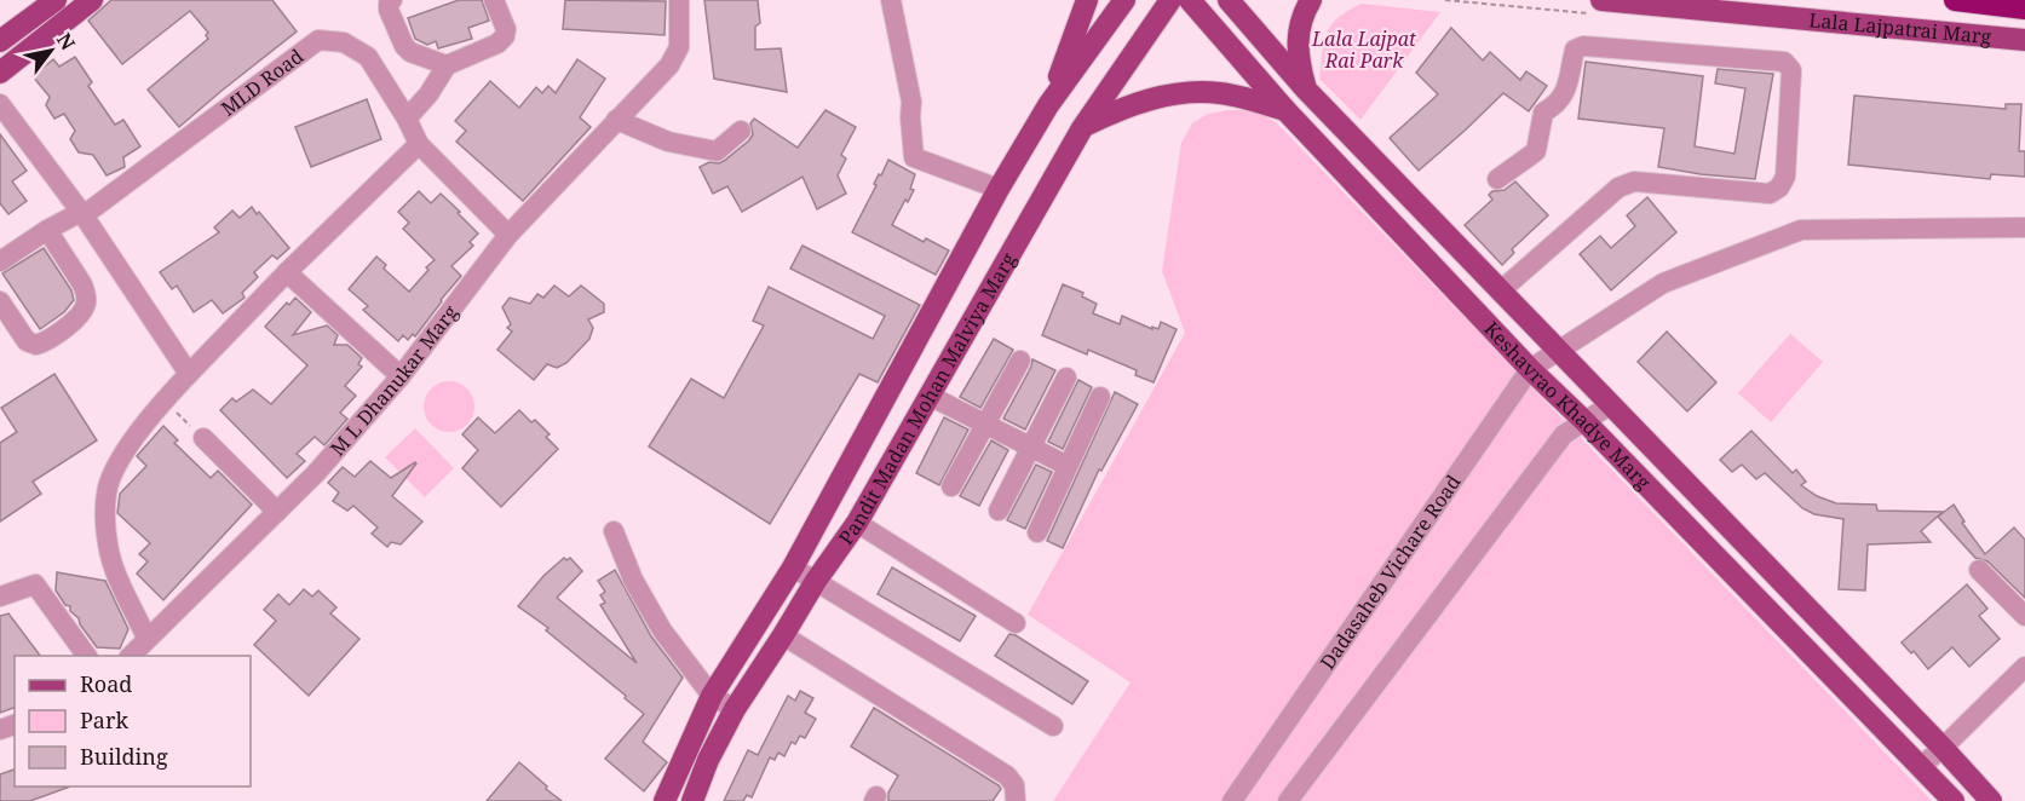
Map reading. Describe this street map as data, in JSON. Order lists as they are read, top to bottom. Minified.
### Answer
{"streets":{"main road":["Lala Lajpatrai Marg","Pandit Madan Mohan Malviya Marg","Keshavrao Khadye Marg"],"street":["MLD Road","M L Dhanukar Marg","Dadasaheb Vichare Road"]},"crossings":[["MLD Road","M L Dhanukar Marg"],["Keshavrao Khadye Marg","Dadasaheb Vichare Road"]],"parks":["Lala Lajpat Rai Park"],"legend":["Road","Park","Building"],"north":"top right"}
